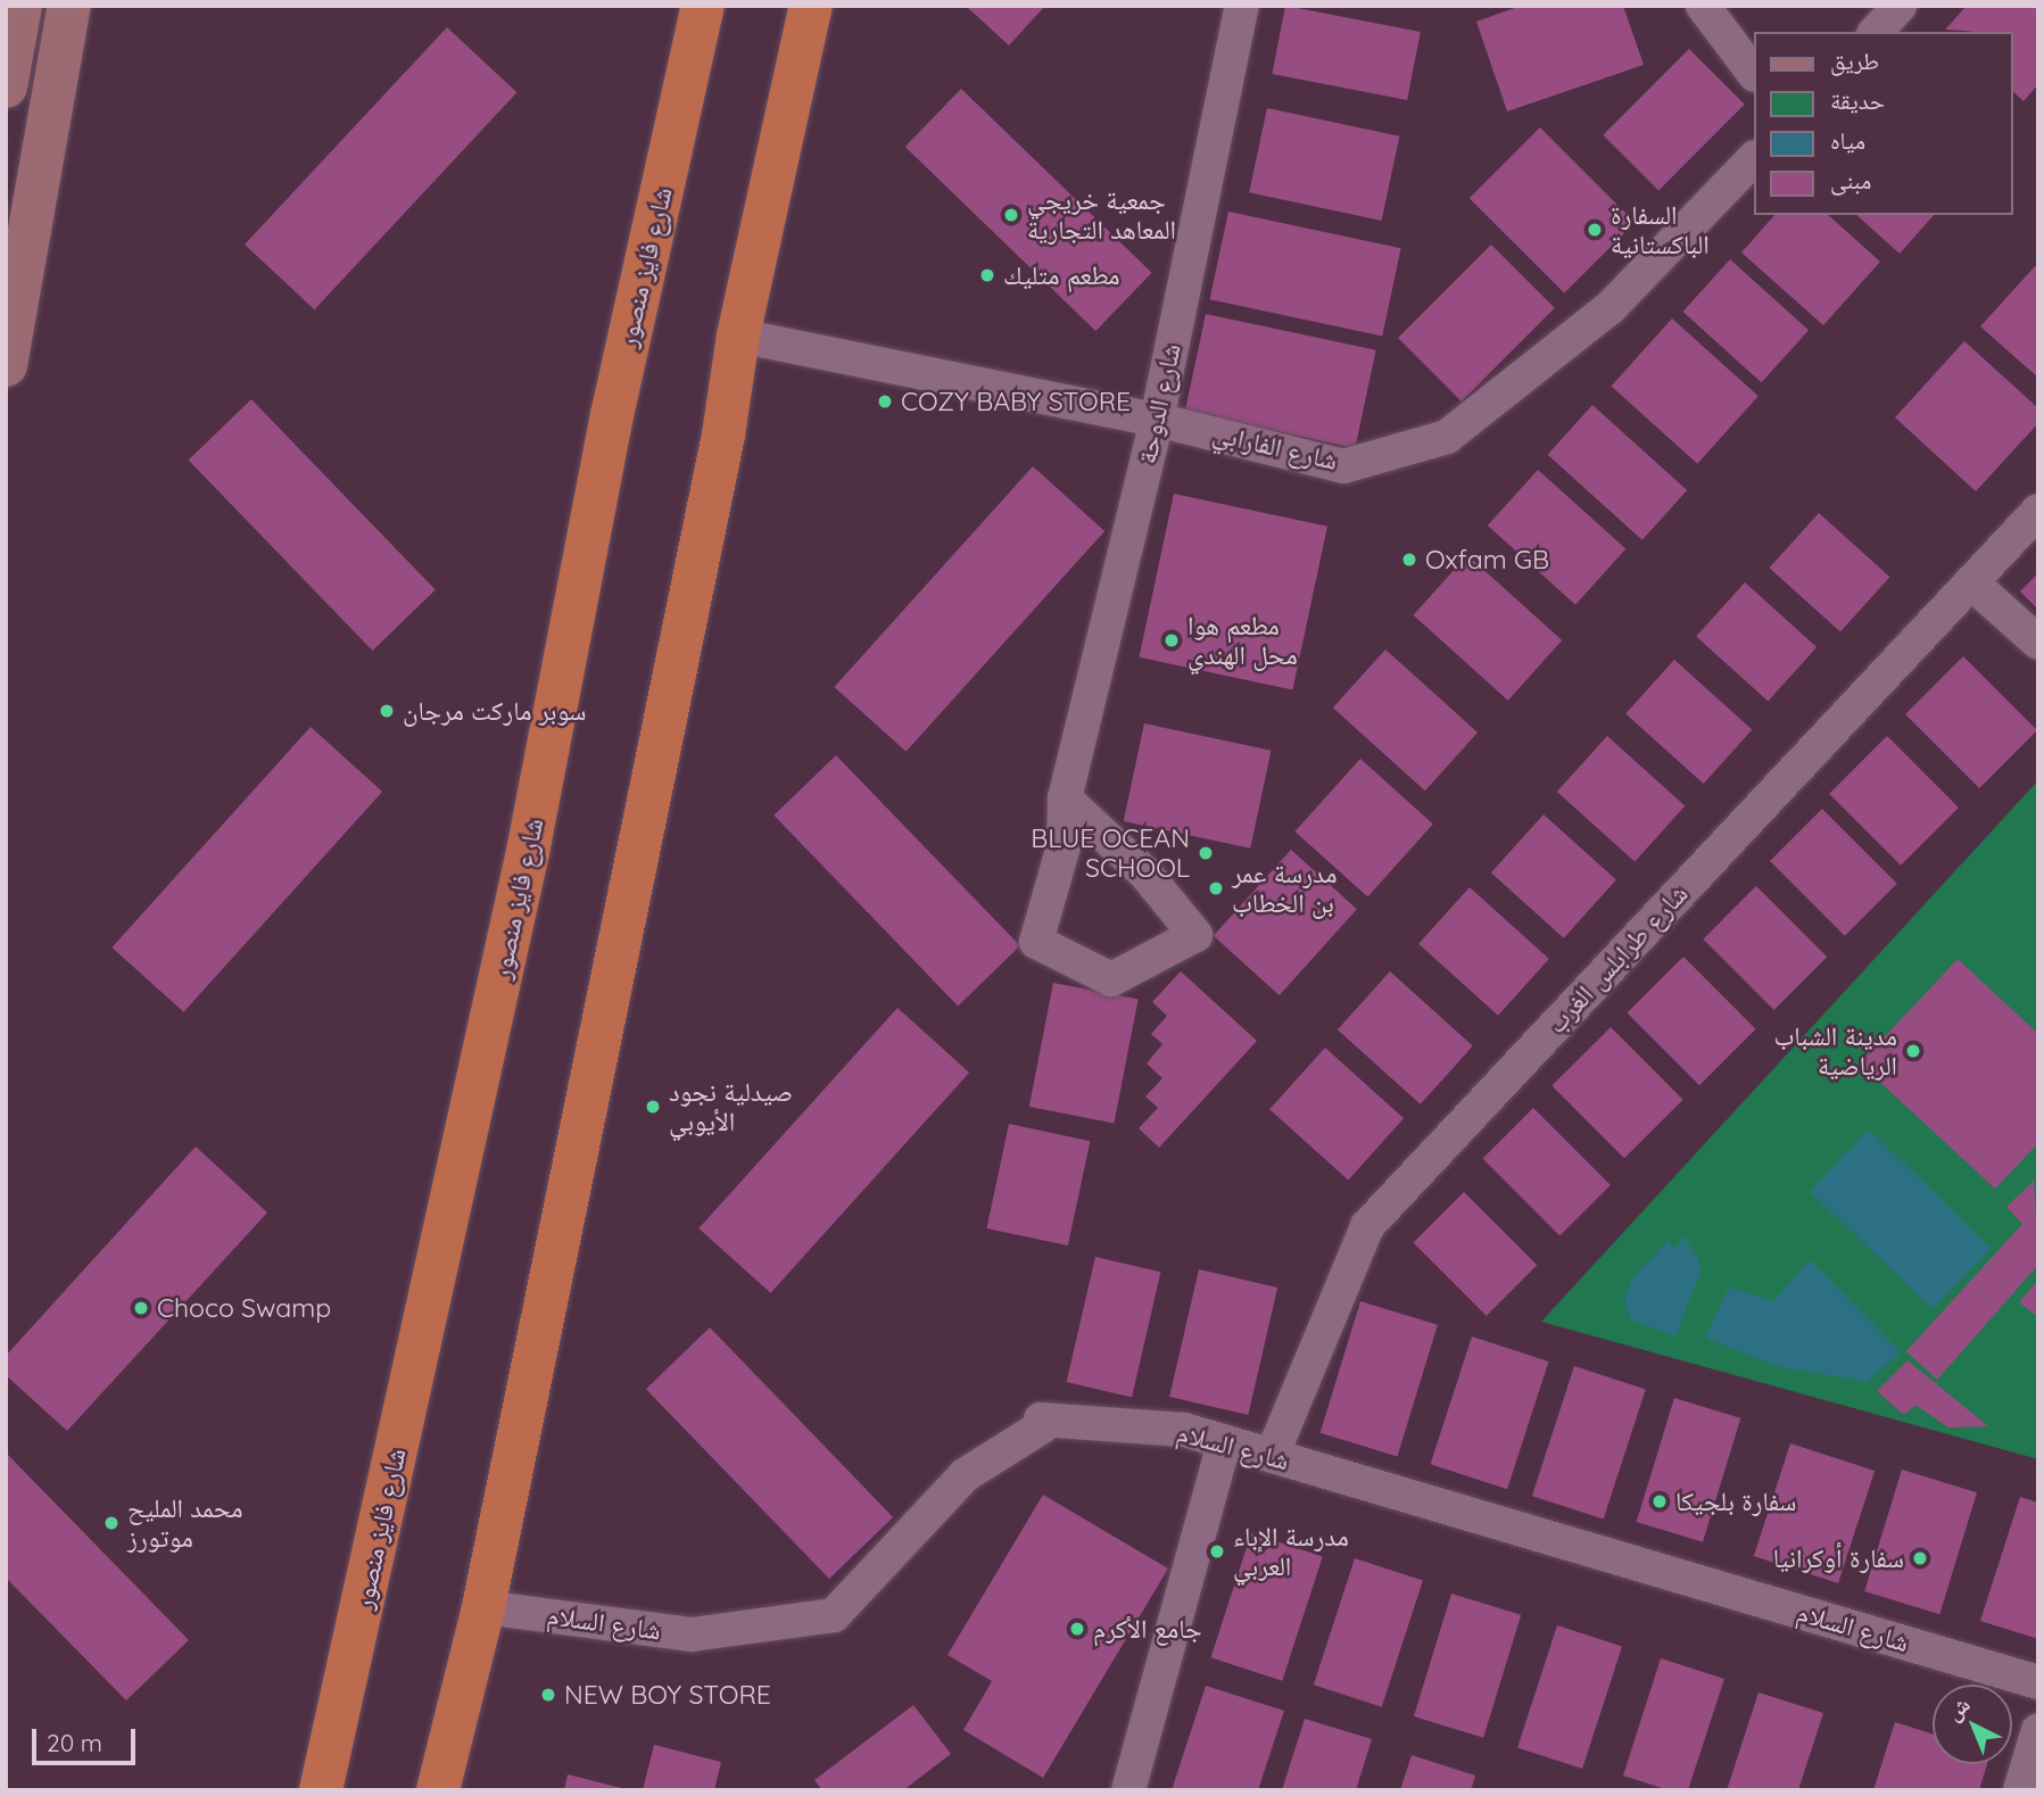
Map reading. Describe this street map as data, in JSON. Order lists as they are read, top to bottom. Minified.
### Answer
{"streets":{"highway":["شارع فايز منصور"],"street":["شارع الدوحة","شارع الفارابي","شارع طرابلس الغرب","شارع السلام"]},"crossings":[["شارع الدوحة","شارع الفارابي"],["شارع طرابلس الغرب","شارع السلام"]],"places":["جمعية خريجي المعاهد التجارية","السفارة الباكستانية","مطعم متليك","COZY BABY STORE","Oxfam GB","مطعم هوا محل الهندي","سوبر ماركت مرجان","BLUE OCEAN SCHOOL","مدرسة عمر بن الخطاب","مدينة الشباب الرياضية","صيدلية نجود الأيوبي","Choco Swamp","سفارة بلجيكا","محمد المليح موتورز","مدرسة الإباء العربي","سفارة أوكرانيا","جامع الأكرم","NEW BOY STORE"],"legend":["طريق","حديقة","مياه","مبنى"],"scale_bar":"20 m","north":"top left"}
